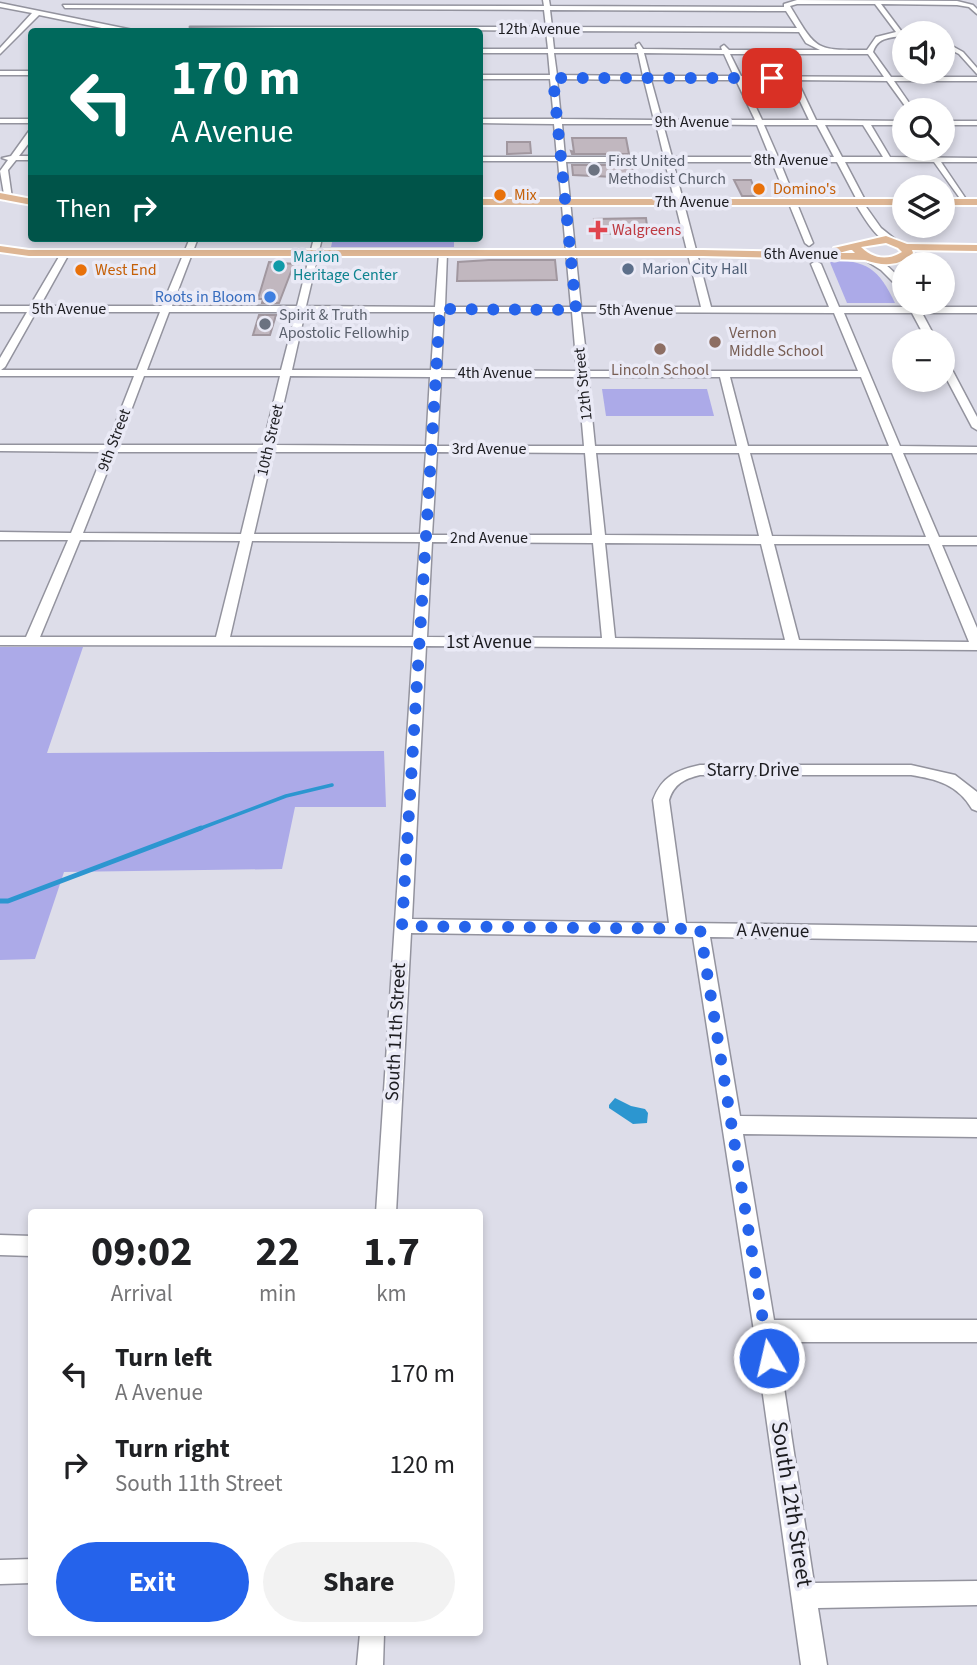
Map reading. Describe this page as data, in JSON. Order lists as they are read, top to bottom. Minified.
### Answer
{"streets":{"main road":["7th Avenue","6th Avenue"],"street":["12th Avenue","9th Avenue","8th Avenue","5th Avenue","4th Avenue","12th Street","9th Street","10th Street","3rd Avenue","2nd Avenue","1st Avenue","Starry Drive","A Avenue","South 11th Street","South 12th Street"]},"crossings":[["12th Avenue","12th Street"],["9th Avenue","12th Street"],["8th Avenue","12th Street"],["7th Avenue","12th Street"],["6th Avenue","12th Street"],["6th Avenue","9th Street"],["6th Avenue","10th Street"],["6th Avenue","South 11th Street"],["5th Avenue","12th Street"],["5th Avenue","9th Street"],["5th Avenue","10th Street"],["5th Avenue","South 11th Street"],["4th Avenue","12th Street"],["4th Avenue","9th Street"],["4th Avenue","10th Street"],["4th Avenue","South 11th Street"],["12th Street","3rd Avenue"],["12th Street","2nd Avenue"],["12th Street","1st Avenue"],["9th Street","3rd Avenue"],["9th Street","2nd Avenue"],["9th Street","1st Avenue"],["10th Street","3rd Avenue"],["10th Street","2nd Avenue"],["10th Street","1st Avenue"],["3rd Avenue","South 11th Street"],["2nd Avenue","South 11th Street"],["1st Avenue","South 11th Street"],["Starry Drive","A Avenue"],["A Avenue","South 11th Street"],["A Avenue","South 12th Street"]],"places":{"other":["First United Methodist Church","Domino's","Mix","Marion Heritage Center","Marion City Hall","West End","Roots in Bloom","Spirit & Truth Apostolic Fellowhip","Vernon Middle School","Lincoln School"],"health":["Walgreens"]},"page":{"map_buttons":["+","−"],"turn":["170 m","A Avenue"],"then":"Then","eta":["09:02","Arrival","22","min","1.7","km"],"list":[{"name":"Turn left","note":"A Avenue","value":"170 m"},{"name":"Turn right","note":"South 11th Street","value":"120 m"}],"buttons":["Exit","Share"]}}
